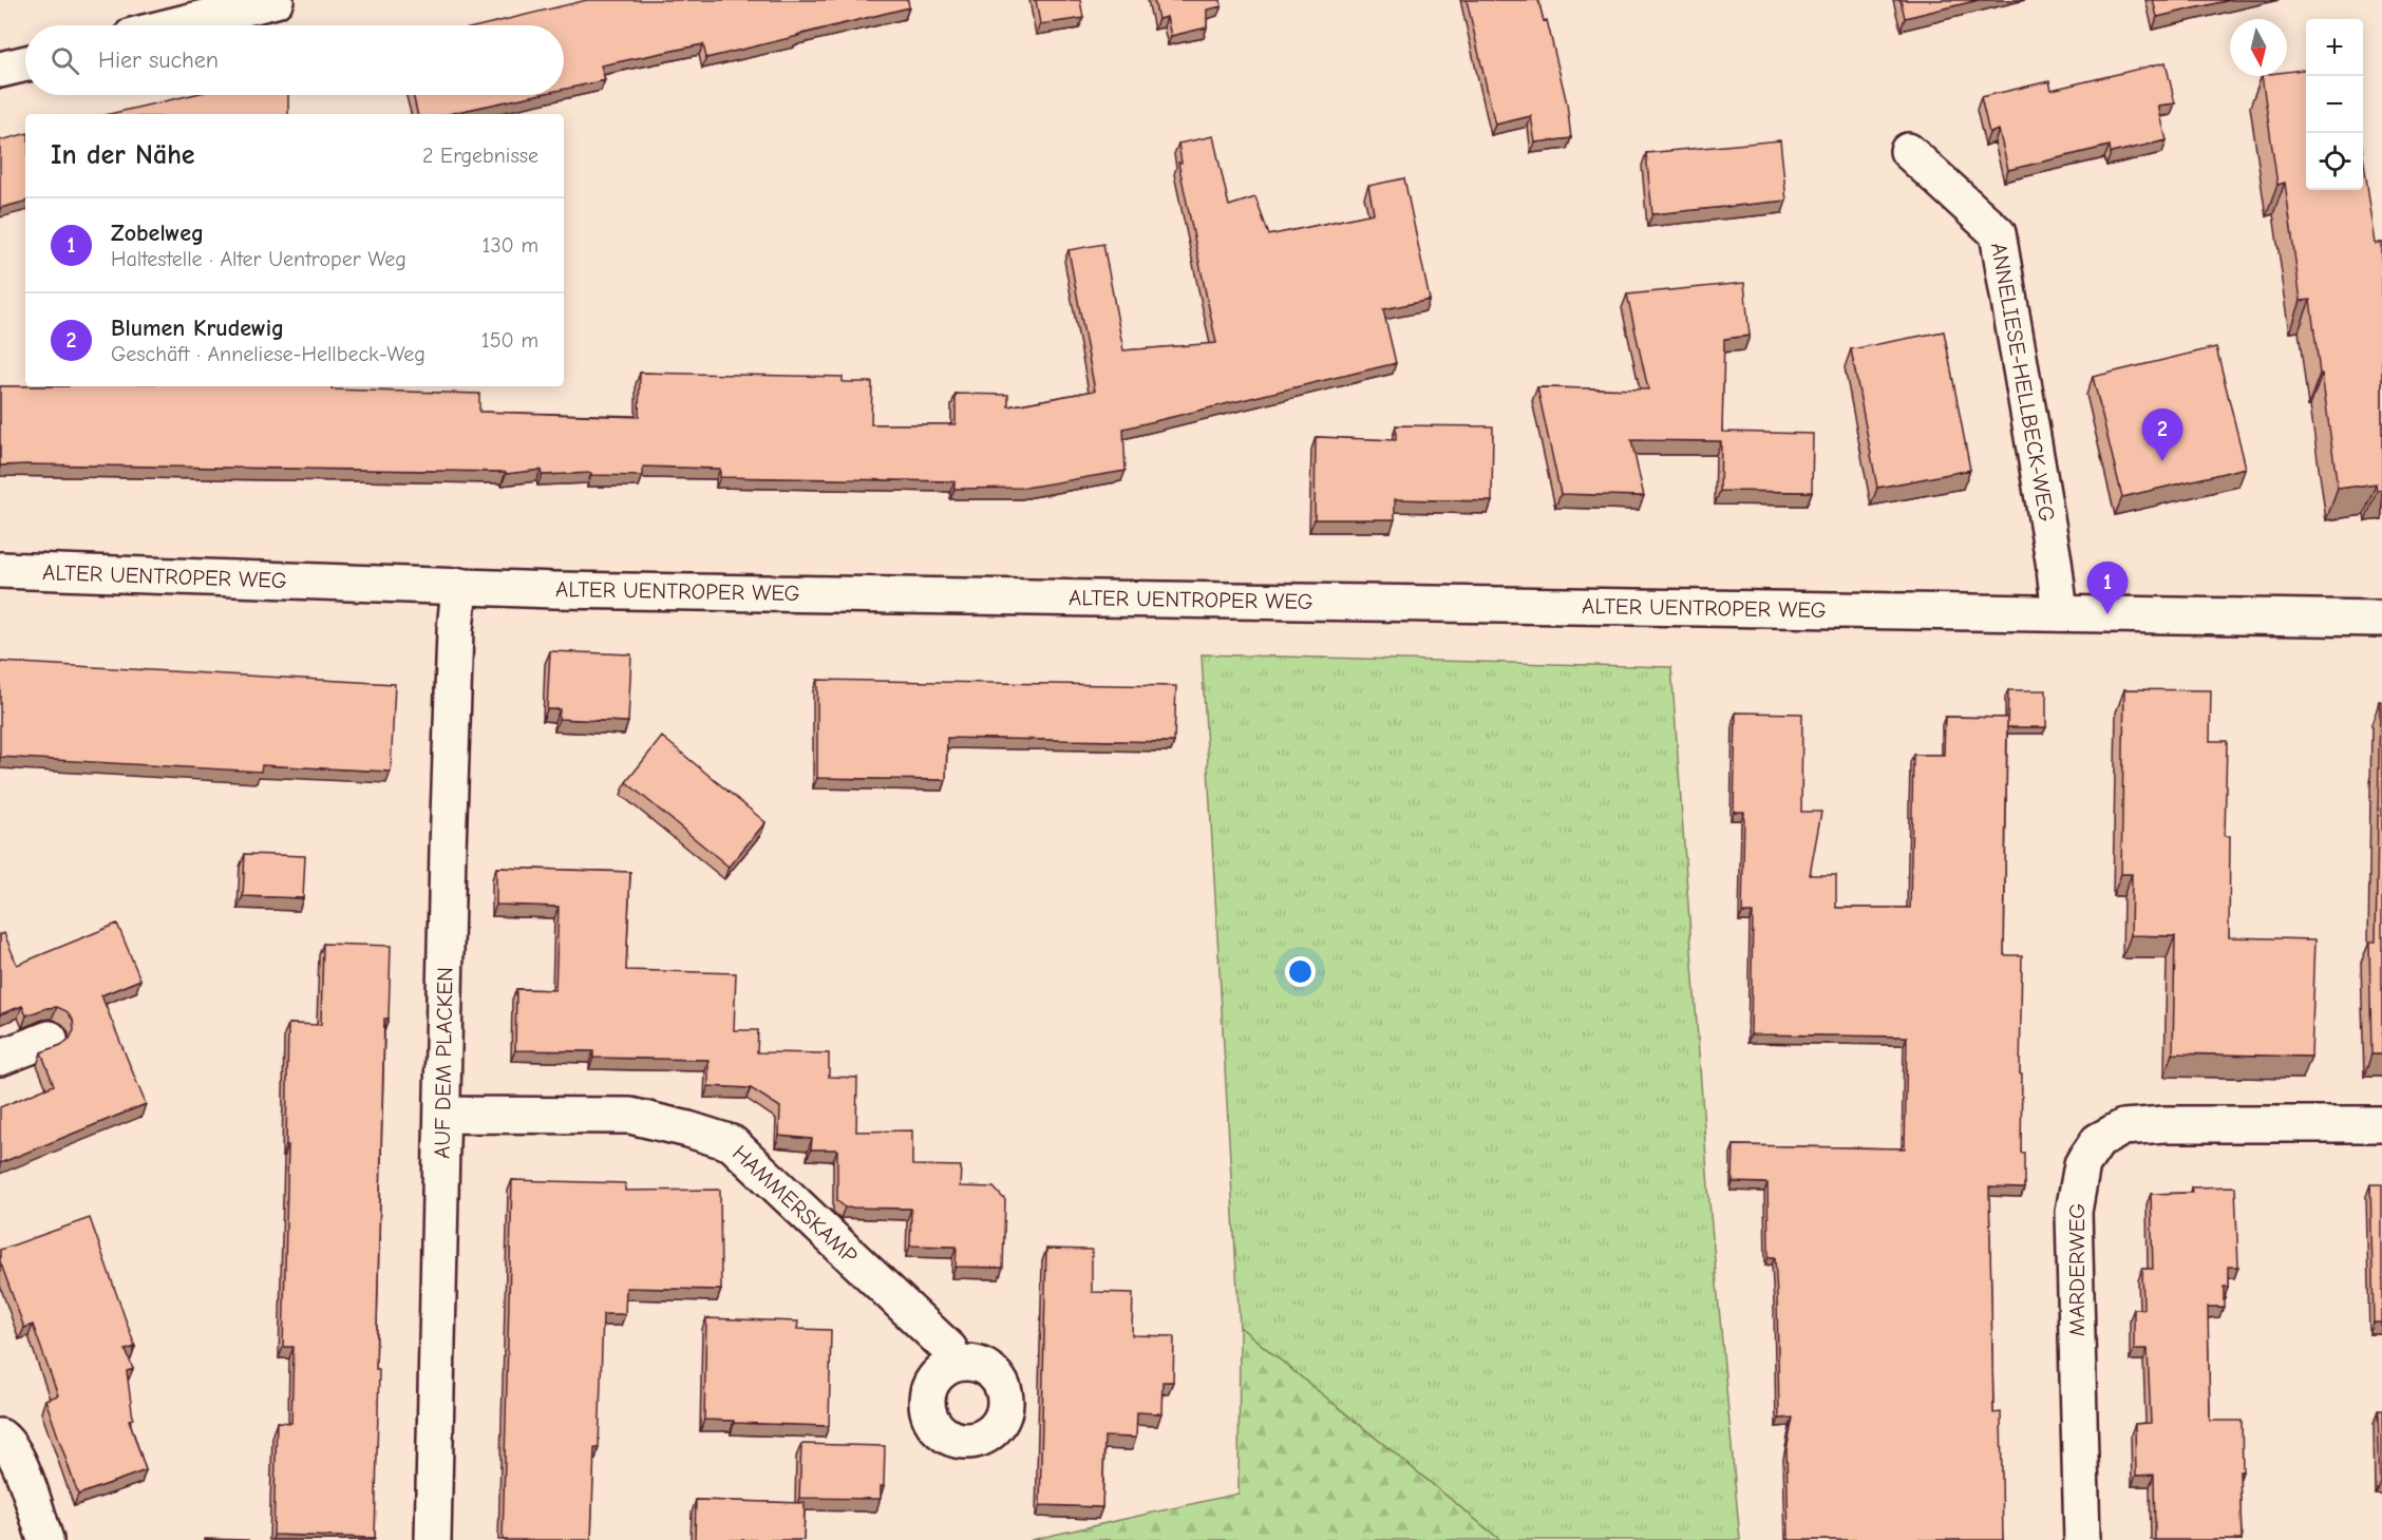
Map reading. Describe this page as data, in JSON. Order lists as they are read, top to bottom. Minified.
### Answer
{"streets":{"street":["ANNELIESE-HELLBECK-WEG","ALTER UENTROPER WEG","AUF DEM PLACKEN","HAMMERSKAMP","MARDERWEG"]},"crossings":[["ANNELIESE-HELLBECK-WEG","ALTER UENTROPER WEG"],["ALTER UENTROPER WEG","AUF DEM PLACKEN"],["AUF DEM PLACKEN","HAMMERSKAMP"]],"north":"bottom","page":{"map_buttons":["+","−"],"search":"Hier suchen","heading":["In der Nähe","2 Ergebnisse"],"list":[{"mark":"1","name":"Zobelweg","note":"Haltestelle · Alter Uentroper Weg","value":"130 m"},{"mark":"2","name":"Blumen Krudewig","note":"Geschäft · Anneliese-Hellbeck-Weg","value":"150 m"}],"pins":["2","1"]}}
